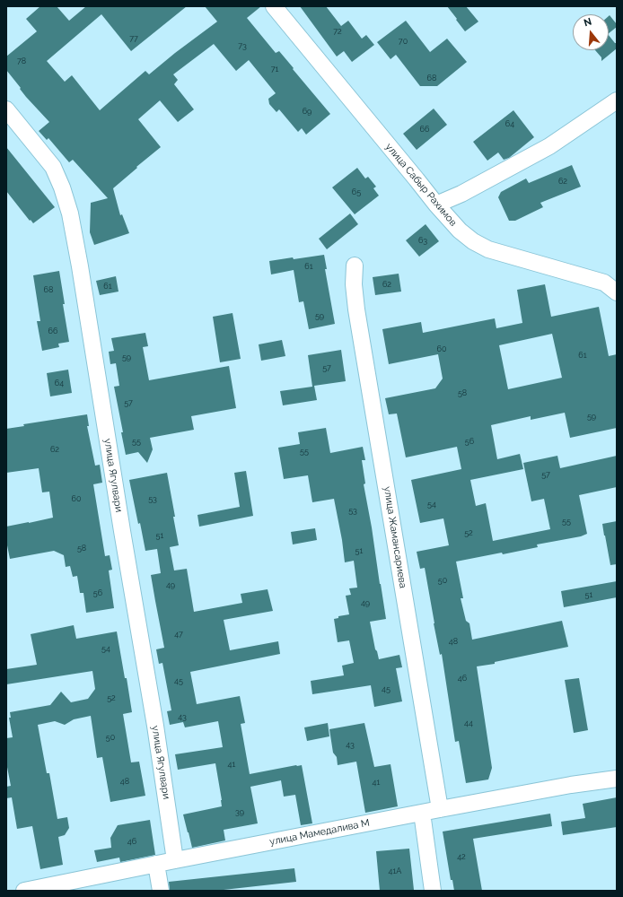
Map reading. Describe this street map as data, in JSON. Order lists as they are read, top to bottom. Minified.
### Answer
{"streets":{"street":["улица Сабыр Рахимов","улица Ягулвари","улица Жамансариева","улица Мамедалива М"]},"crossings":[["улица Ягулвари","улица Мамедалива М"],["улица Жамансариева","улица Мамедалива М"]],"house_numbers":["72","77","70","73","78","71","68","69","64","66","62","65","63","61","62","61","68","59","66","60","61","59","57","64","58","57","59","55","56","62","55","57","60","53","54","53","55","52","51","58","51","50","49","56","51","49","47","48","54","46","45","45","52","43","44","50","43","41","48","41","39","46","42","41А"],"north":"top"}
